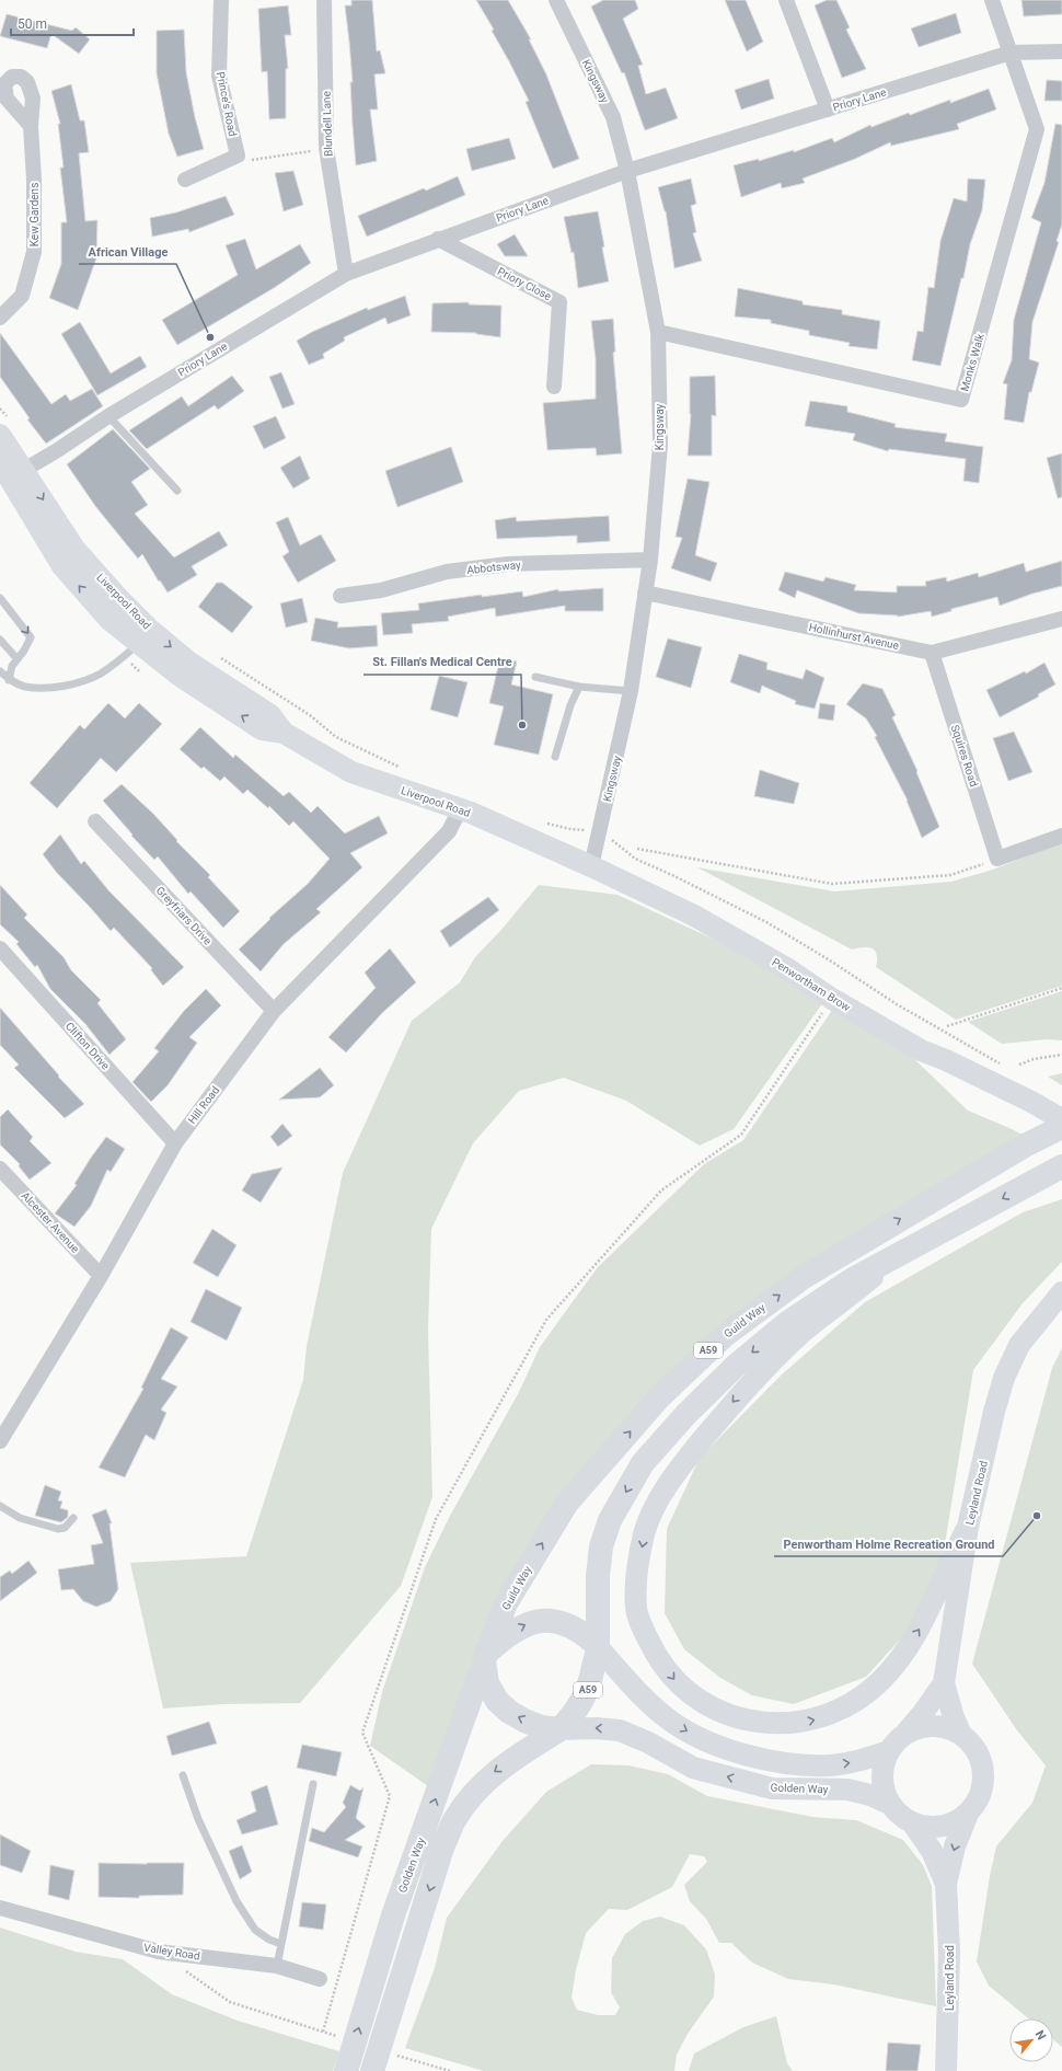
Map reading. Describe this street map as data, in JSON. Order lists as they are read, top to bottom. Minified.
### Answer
{"streets":{"highway":["Guild Way","A59","Golden Way"],"main road":["Liverpool Road","Penwortham Brow","Leyland Road"],"street":["Kingsway","Priory Lane","Prince's Road","Blundell Lane","Kew Gardens","Priory Close","Monks Walk","Abbotsway","Hollinhurst Avenue","Squires Road","Greyfriars Drive","Clifton Drive","Hill Road","Alcester Avenue","Valley Road"]},"crossings":[["Kingsway","Priory Lane"],["Kingsway","Monks Walk"],["Kingsway","Abbotsway"],["Kingsway","Liverpool Road"],["Kingsway","Hollinhurst Avenue"],["Kingsway","Penwortham Brow"],["Priory Lane","Blundell Lane"],["Priory Lane","Priory Close"],["Priory Lane","Monks Walk"],["Priory Lane","Liverpool Road"],["Liverpool Road","Penwortham Brow"],["Liverpool Road","Hill Road"],["Hollinhurst Avenue","Squires Road"],["Greyfriars Drive","Hill Road"],["Clifton Drive","Hill Road"],["Hill Road","Alcester Avenue"],["Guild Way","A59"],["Guild Way","Golden Way"],["A59","Golden Way"],["Leyland Road","Golden Way"]],"places":["African Village","St. Fillan's Medical Centre","Penwortham Holme Recreation Ground"],"scale_bar":"50 m","north":"top right"}
